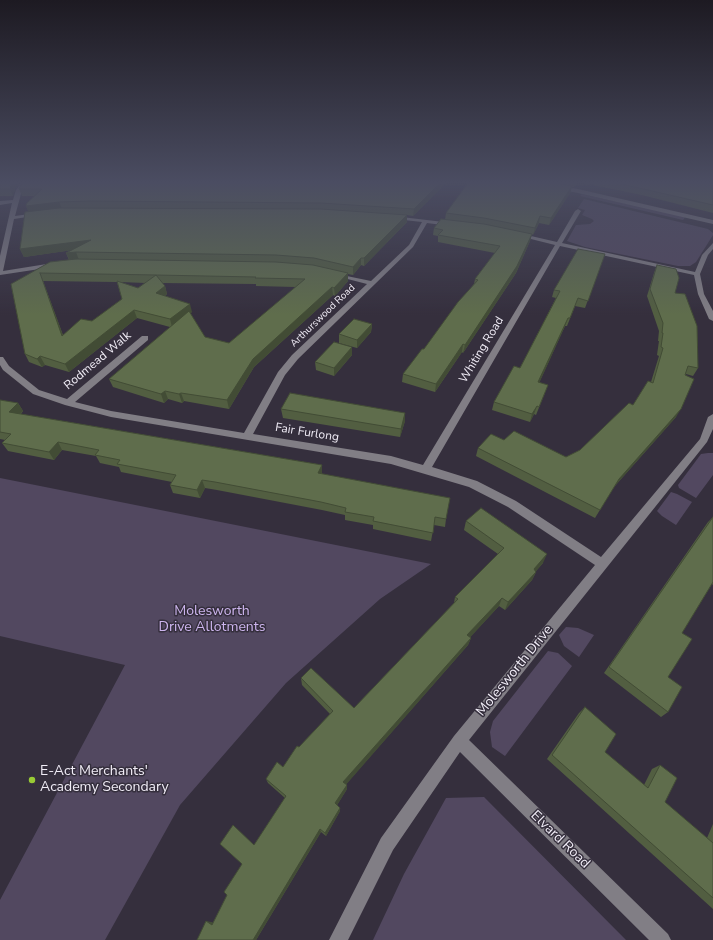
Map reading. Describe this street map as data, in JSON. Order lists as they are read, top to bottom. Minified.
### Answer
{"streets":{"street":["Arthurswood Road","Whiting Road","Rodmead Walk","Fair Furlong","Molesworth Drive","Elvard Road"]},"crossings":[["Arthurswood Road","Fair Furlong"],["Whiting Road","Fair Furlong"],["Rodmead Walk","Fair Furlong"],["Fair Furlong","Molesworth Drive"],["Molesworth Drive","Elvard Road"]],"parks":["Molesworth Drive Allotments"],"places":["E-Act Merchants' Academy Secondary"]}
